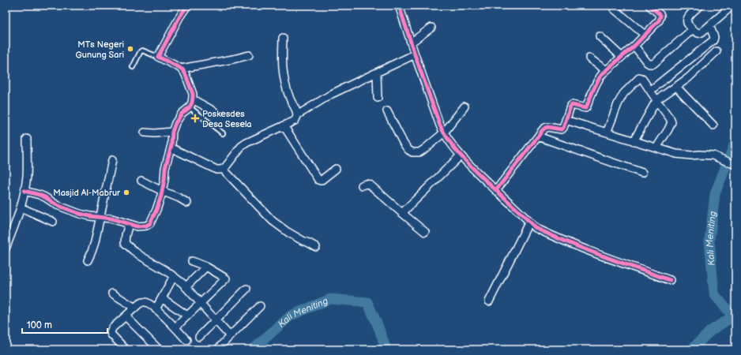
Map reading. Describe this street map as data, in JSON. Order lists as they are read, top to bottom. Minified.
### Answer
{"water":["Kali Meniting"],"places":{"other":["MTs Negeri Gunung Sari","Masjid Al-Mabrur"],"health":["Poskesdes Desa Sesela"]},"scale_bar":"100 m"}
